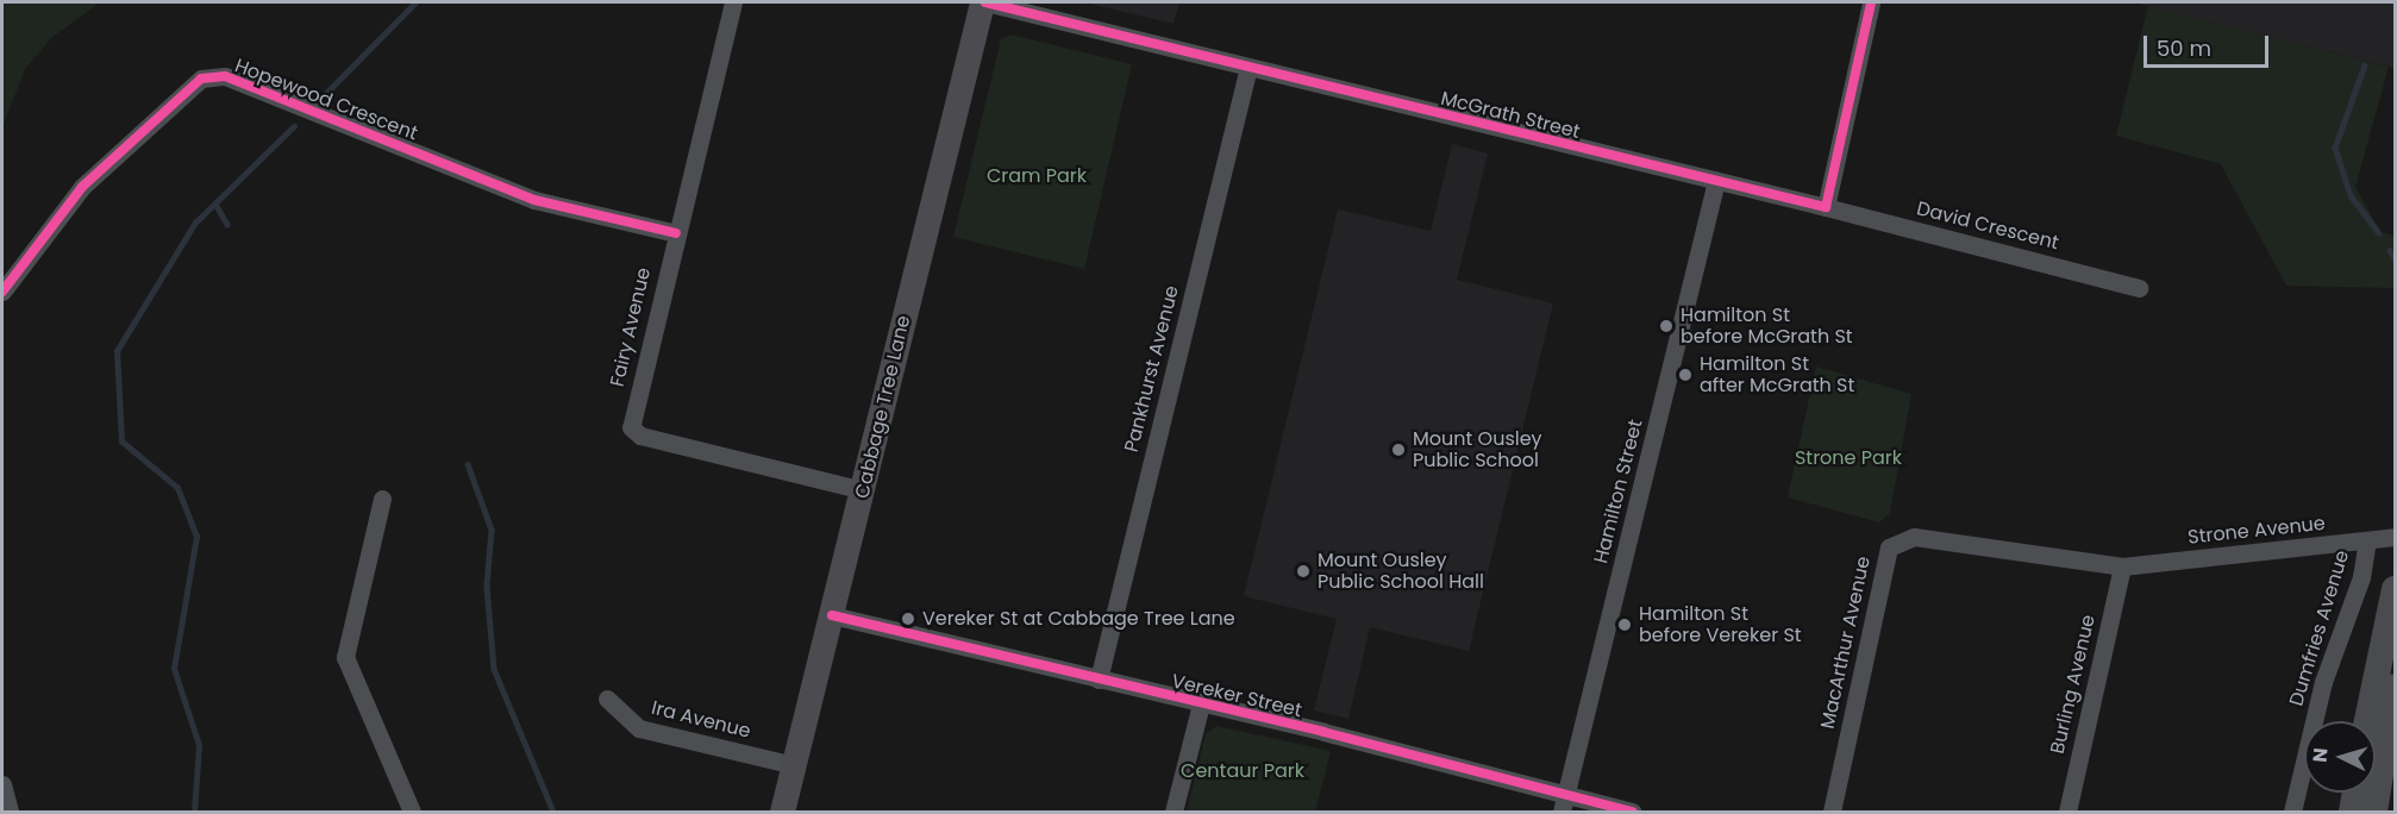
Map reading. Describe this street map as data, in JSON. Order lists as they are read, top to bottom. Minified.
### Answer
{"streets":{"main road":["Cabbage Tree Lane"],"street":["Hopewood Crescent","McGrath Street","David Crescent","Fairy Avenue","Pankhurst Avenue","Hamilton Street","Strone Avenue","Dumfries Avenue","MacArthur Avenue","Burling Avenue","Vereker Street","Ira Avenue"]},"crossings":[["Hopewood Crescent","Fairy Avenue"],["McGrath Street","David Crescent"],["McGrath Street","Pankhurst Avenue"],["McGrath Street","Cabbage Tree Lane"],["McGrath Street","Hamilton Street"],["Fairy Avenue","Cabbage Tree Lane"],["Pankhurst Avenue","Vereker Street"],["Cabbage Tree Lane","Vereker Street"],["Cabbage Tree Lane","Ira Avenue"],["Hamilton Street","Vereker Street"],["Strone Avenue","Dumfries Avenue"],["Strone Avenue","MacArthur Avenue"],["Strone Avenue","Burling Avenue"],["MacArthur Avenue","Burling Avenue"]],"parks":["Cram Park","Strone Park","Centaur Park"],"places":["Hamilton St before McGrath St","Hamilton St after McGrath St","Mount Ousley Public School","Mount Ousley Public School Hall","Vereker St at Cabbage Tree Lane","Hamilton St before Vereker St"],"scale_bar":"50 m","north":"left"}
